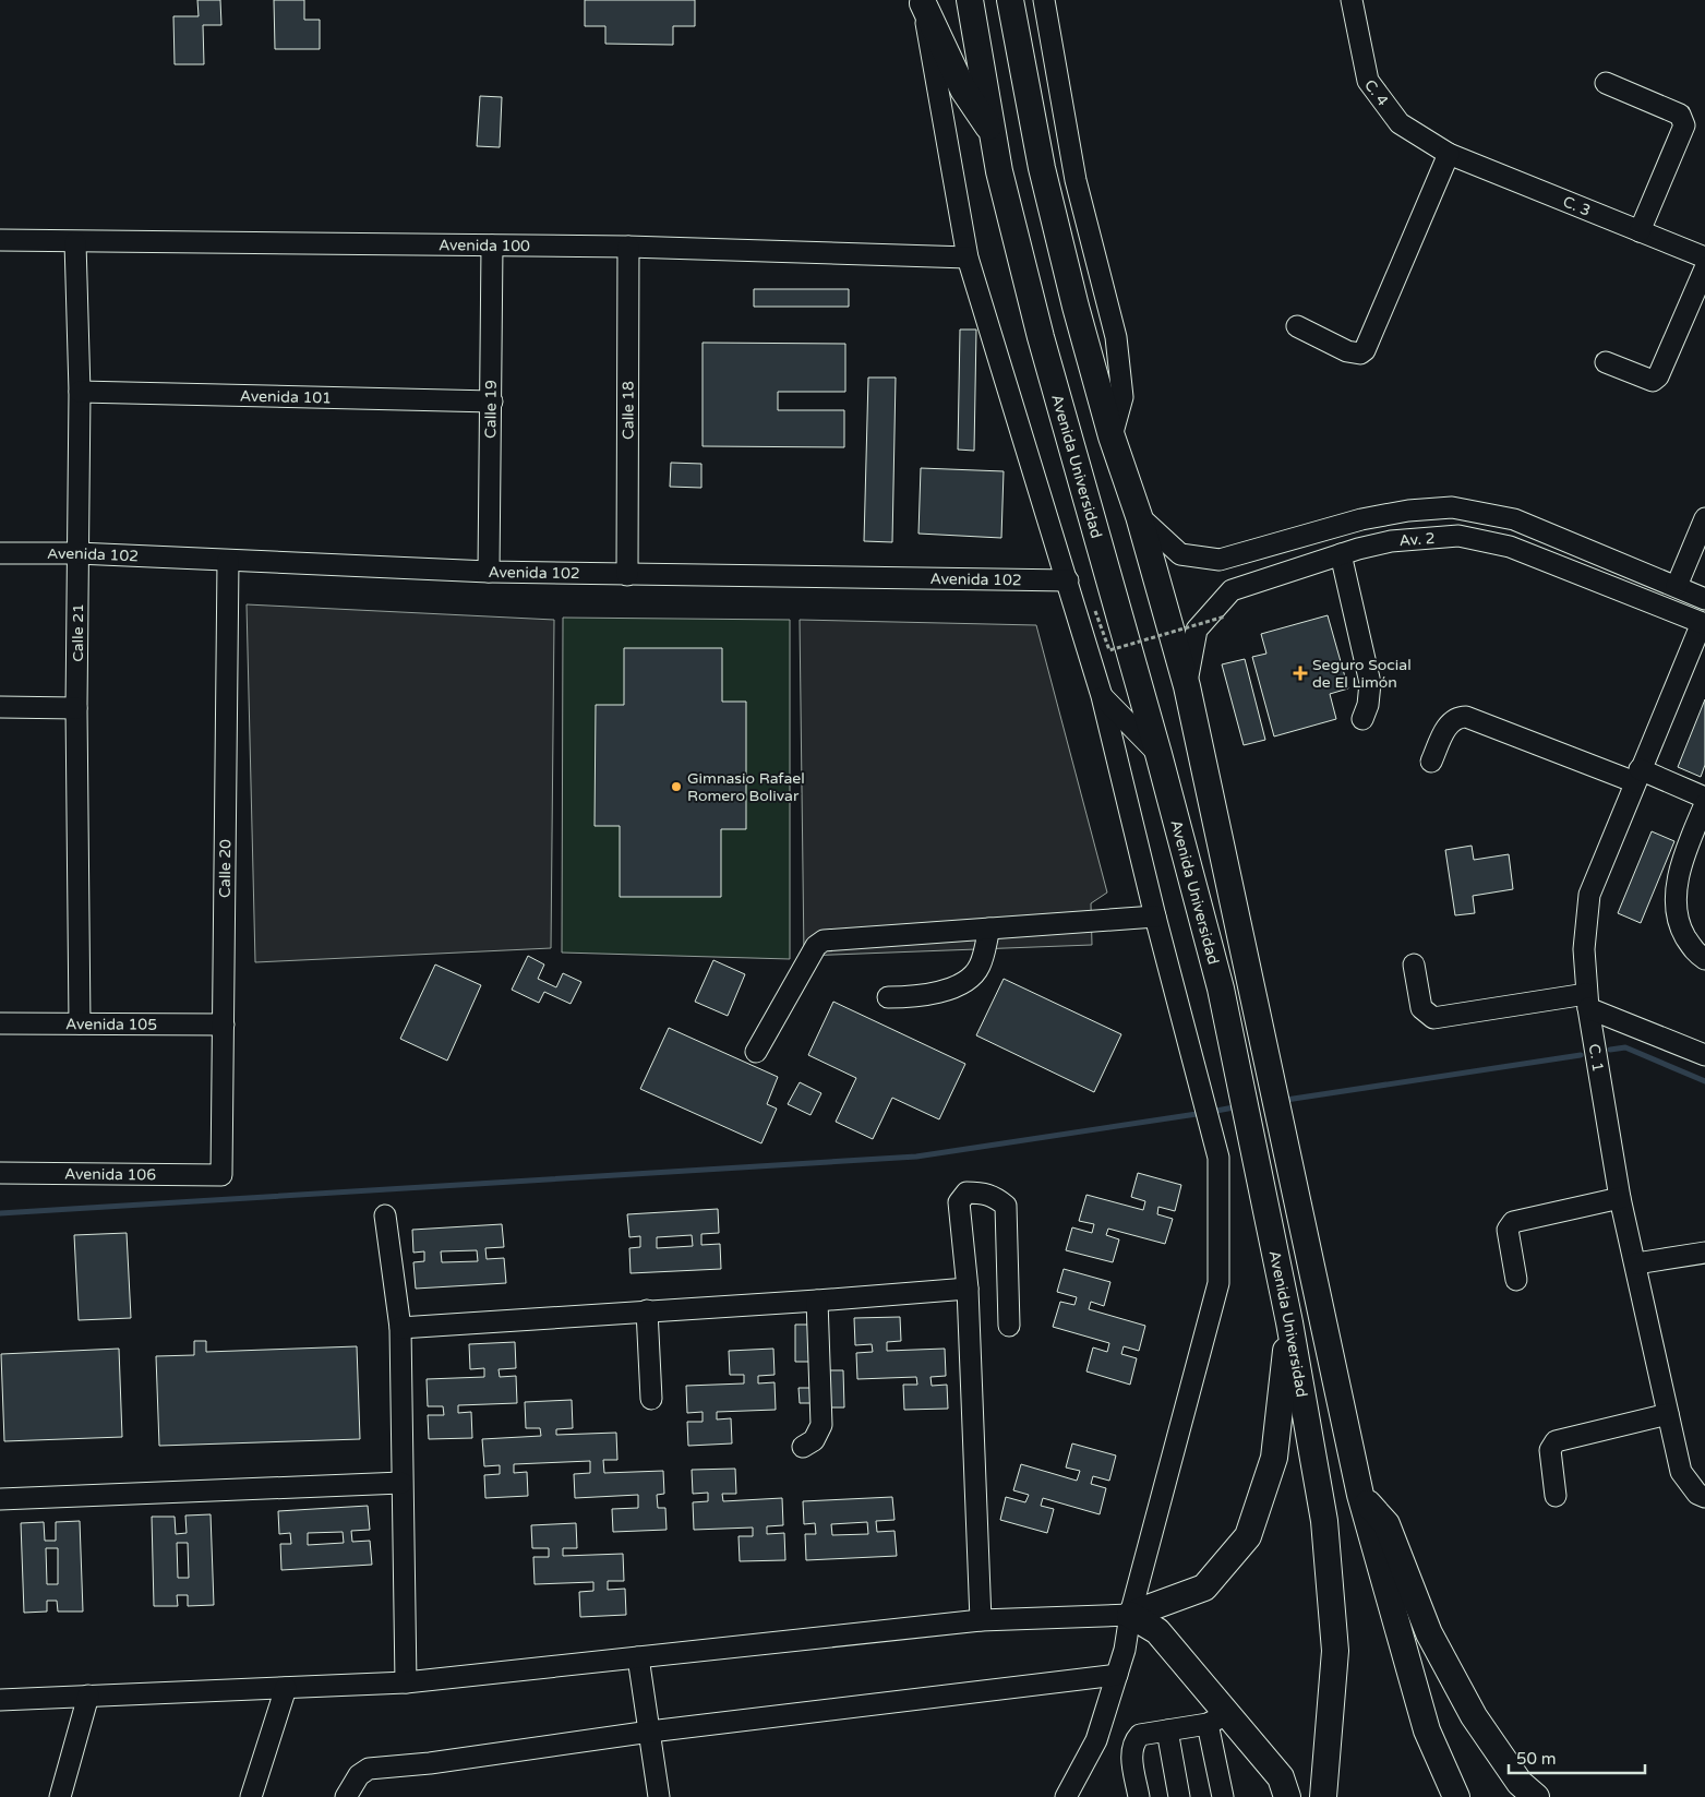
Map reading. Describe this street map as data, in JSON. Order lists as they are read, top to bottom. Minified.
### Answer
{"streets":{"main road":["Avenida Universidad"],"street":["C. 4","C. 3","Avenida 100","Avenida 101","Calle 19","Calle 18","Av. 2","Avenida 102","Calle 21","Calle 20","Avenida 105","C. 1","Avenida 106"]},"crossings":[["C. 4","C. 3"],["Avenida 100","Calle 19"],["Avenida 100","Calle 18"],["Avenida 100","Calle 21"],["Avenida 101","Calle 19"],["Avenida 101","Calle 21"],["Calle 19","Avenida 102"],["Calle 18","Avenida 102"],["Avenida Universidad","Av. 2"],["Av. 2","C. 1"],["Avenida 102","Calle 21"],["Avenida 102","Calle 20"],["Calle 21","Avenida 105"],["Calle 20","Avenida 105"],["Calle 20","Avenida 106"]],"places":{"health":["Seguro Social de El Limón"],"other":["Gimnasio Rafael Romero Bolivar"]},"scale_bar":"50 m"}
